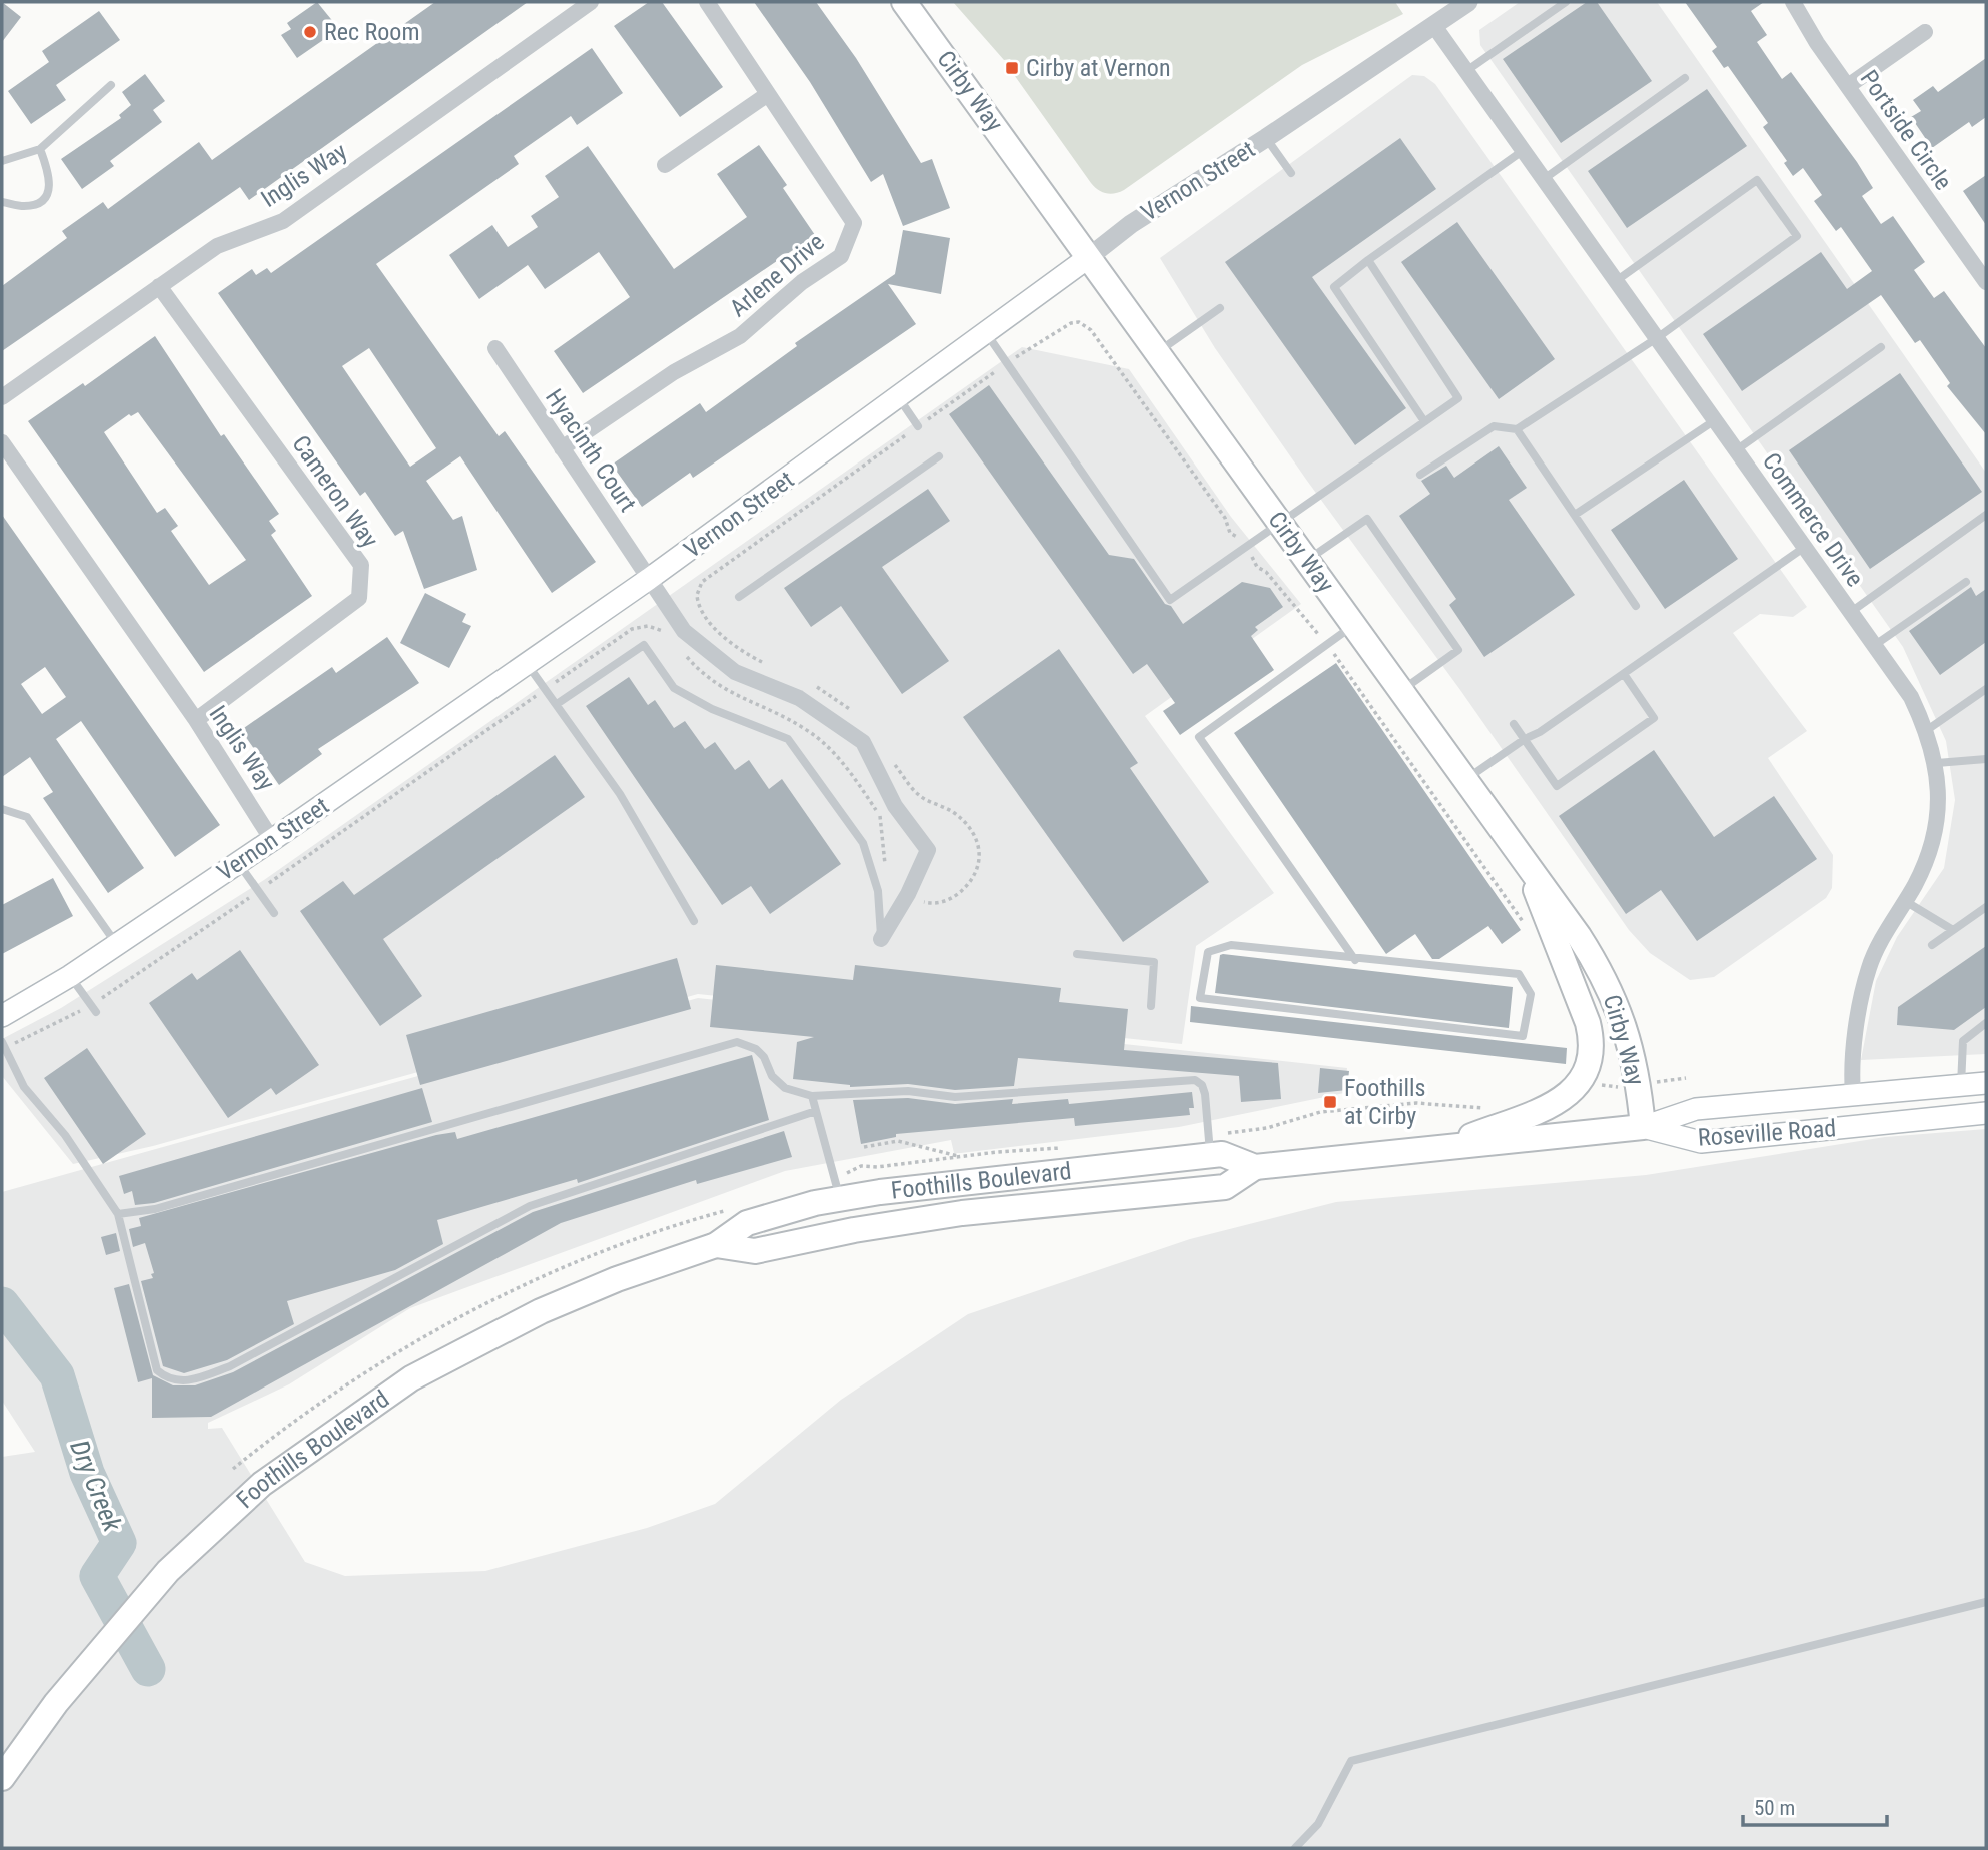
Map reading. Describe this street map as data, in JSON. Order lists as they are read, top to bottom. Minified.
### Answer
{"streets":{"main road":["Cirby Way","Vernon Street","Roseville Road","Foothills Boulevard"],"street":["Portside Circle","Inglis Way","Arlene Drive","Hyacinth Court","Cameron Way","Commerce Drive"]},"crossings":[["Cirby Way","Vernon Street"],["Cirby Way","Roseville Road"],["Cirby Way","Foothills Boulevard"],["Inglis Way","Vernon Street"],["Inglis Way","Cameron Way"],["Vernon Street","Hyacinth Court"],["Vernon Street","Commerce Drive"],["Arlene Drive","Hyacinth Court"],["Commerce Drive","Roseville Road"],["Roseville Road","Foothills Boulevard"]],"water":["Dry Creek"],"places":{"other":["Rec Room"],"transit":["Cirby at Vernon","Foothills at Cirby"]},"scale_bar":"50 m"}
